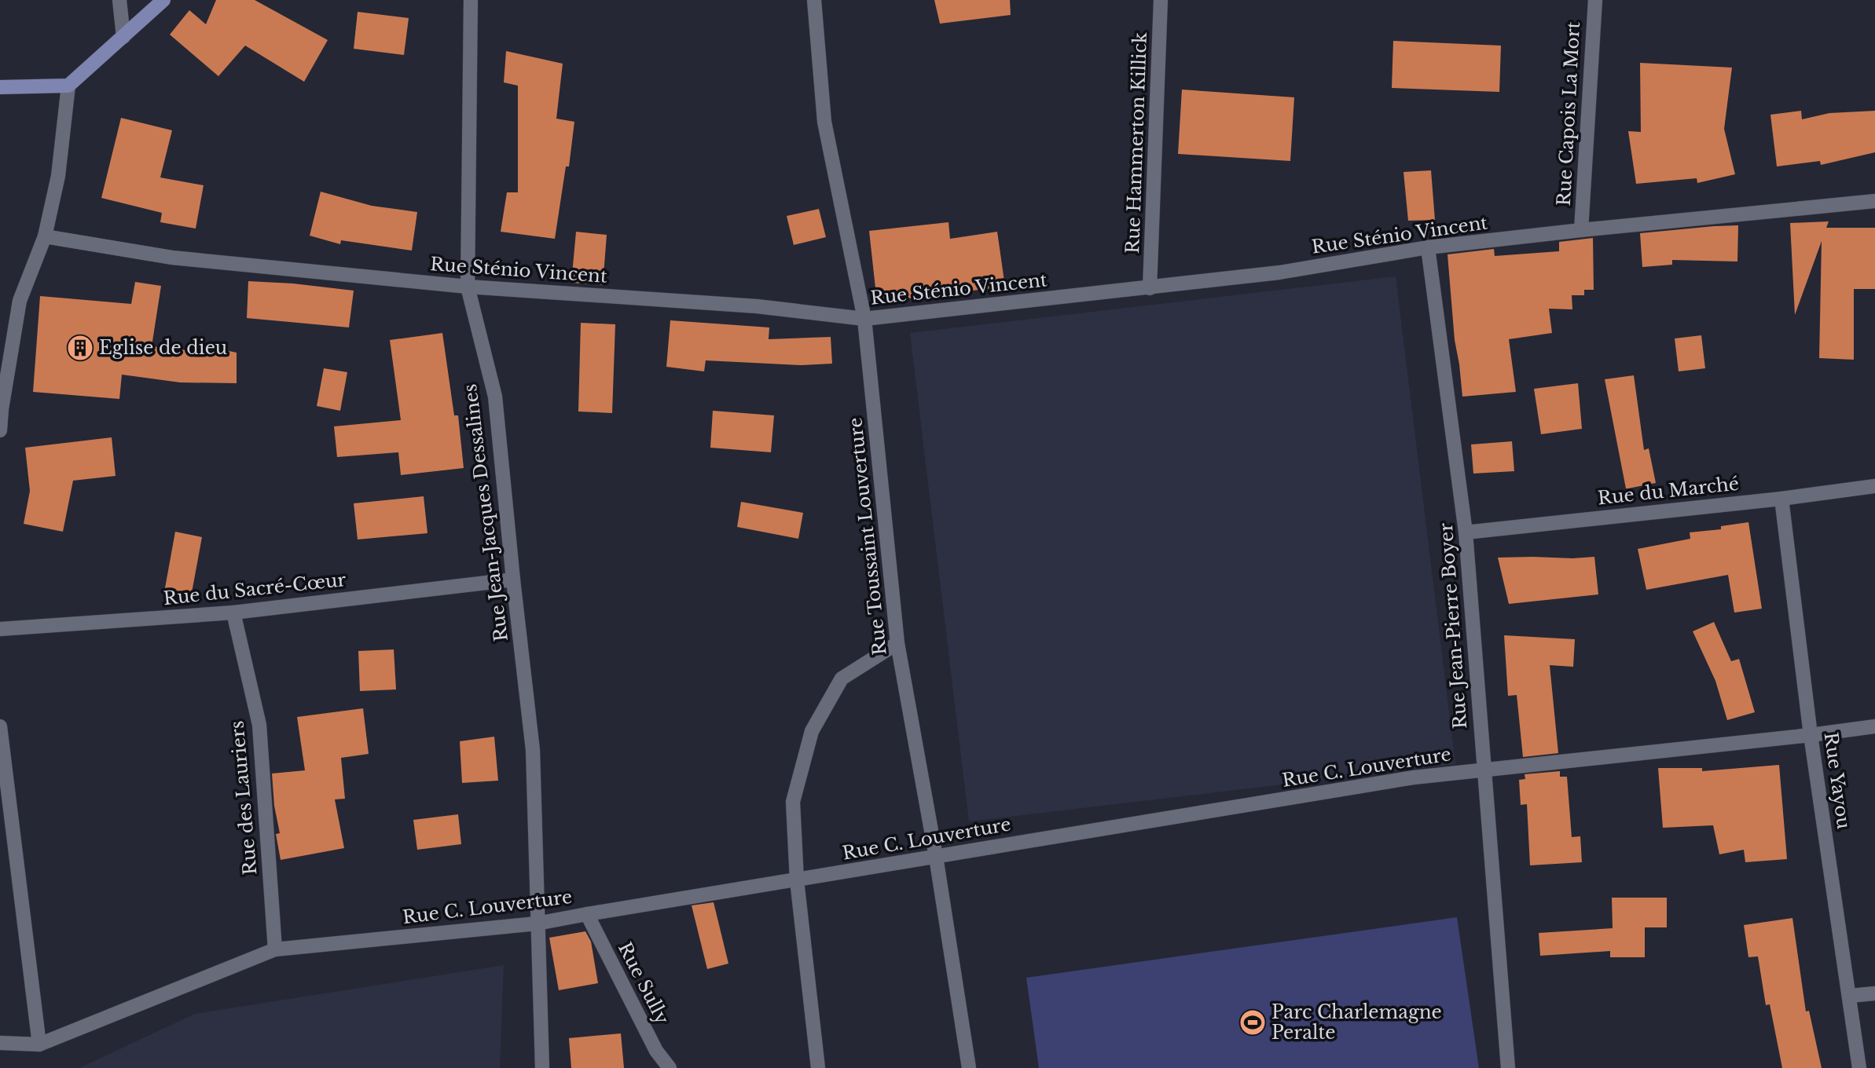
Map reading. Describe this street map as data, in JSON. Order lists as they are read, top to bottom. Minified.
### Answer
{"streets":{"street":["Rue Capois La Mort","Rue Hammerton Killick","Rue Sténio Vincent","Rue du Marché","Rue Jean-Jacques Dessalines","Rue Toussaint Louverture","Rue du Sacré-Cœur","Rue Jean-Pierre Boyer","Rue C. Louverture","Rue Yayou","Rue des Lauriers","Rue Sully"]},"crossings":[["Rue Capois La Mort","Rue Sténio Vincent"],["Rue Hammerton Killick","Rue Sténio Vincent"],["Rue Sténio Vincent","Rue Jean-Jacques Dessalines"],["Rue Sténio Vincent","Rue Toussaint Louverture"],["Rue Sténio Vincent","Rue Jean-Pierre Boyer"],["Rue du Marché","Rue Jean-Pierre Boyer"],["Rue du Marché","Rue Yayou"],["Rue Jean-Jacques Dessalines","Rue du Sacré-Cœur"],["Rue Jean-Jacques Dessalines","Rue C. Louverture"],["Rue Toussaint Louverture","Rue C. Louverture"],["Rue du Sacré-Cœur","Rue des Lauriers"],["Rue Jean-Pierre Boyer","Rue C. Louverture"],["Rue C. Louverture","Rue Yayou"],["Rue C. Louverture","Rue des Lauriers"],["Rue C. Louverture","Rue Sully"]],"places":{"building":["Eglise de dieu"],"sports":["Parc Charlemagne Peralte"]}}
